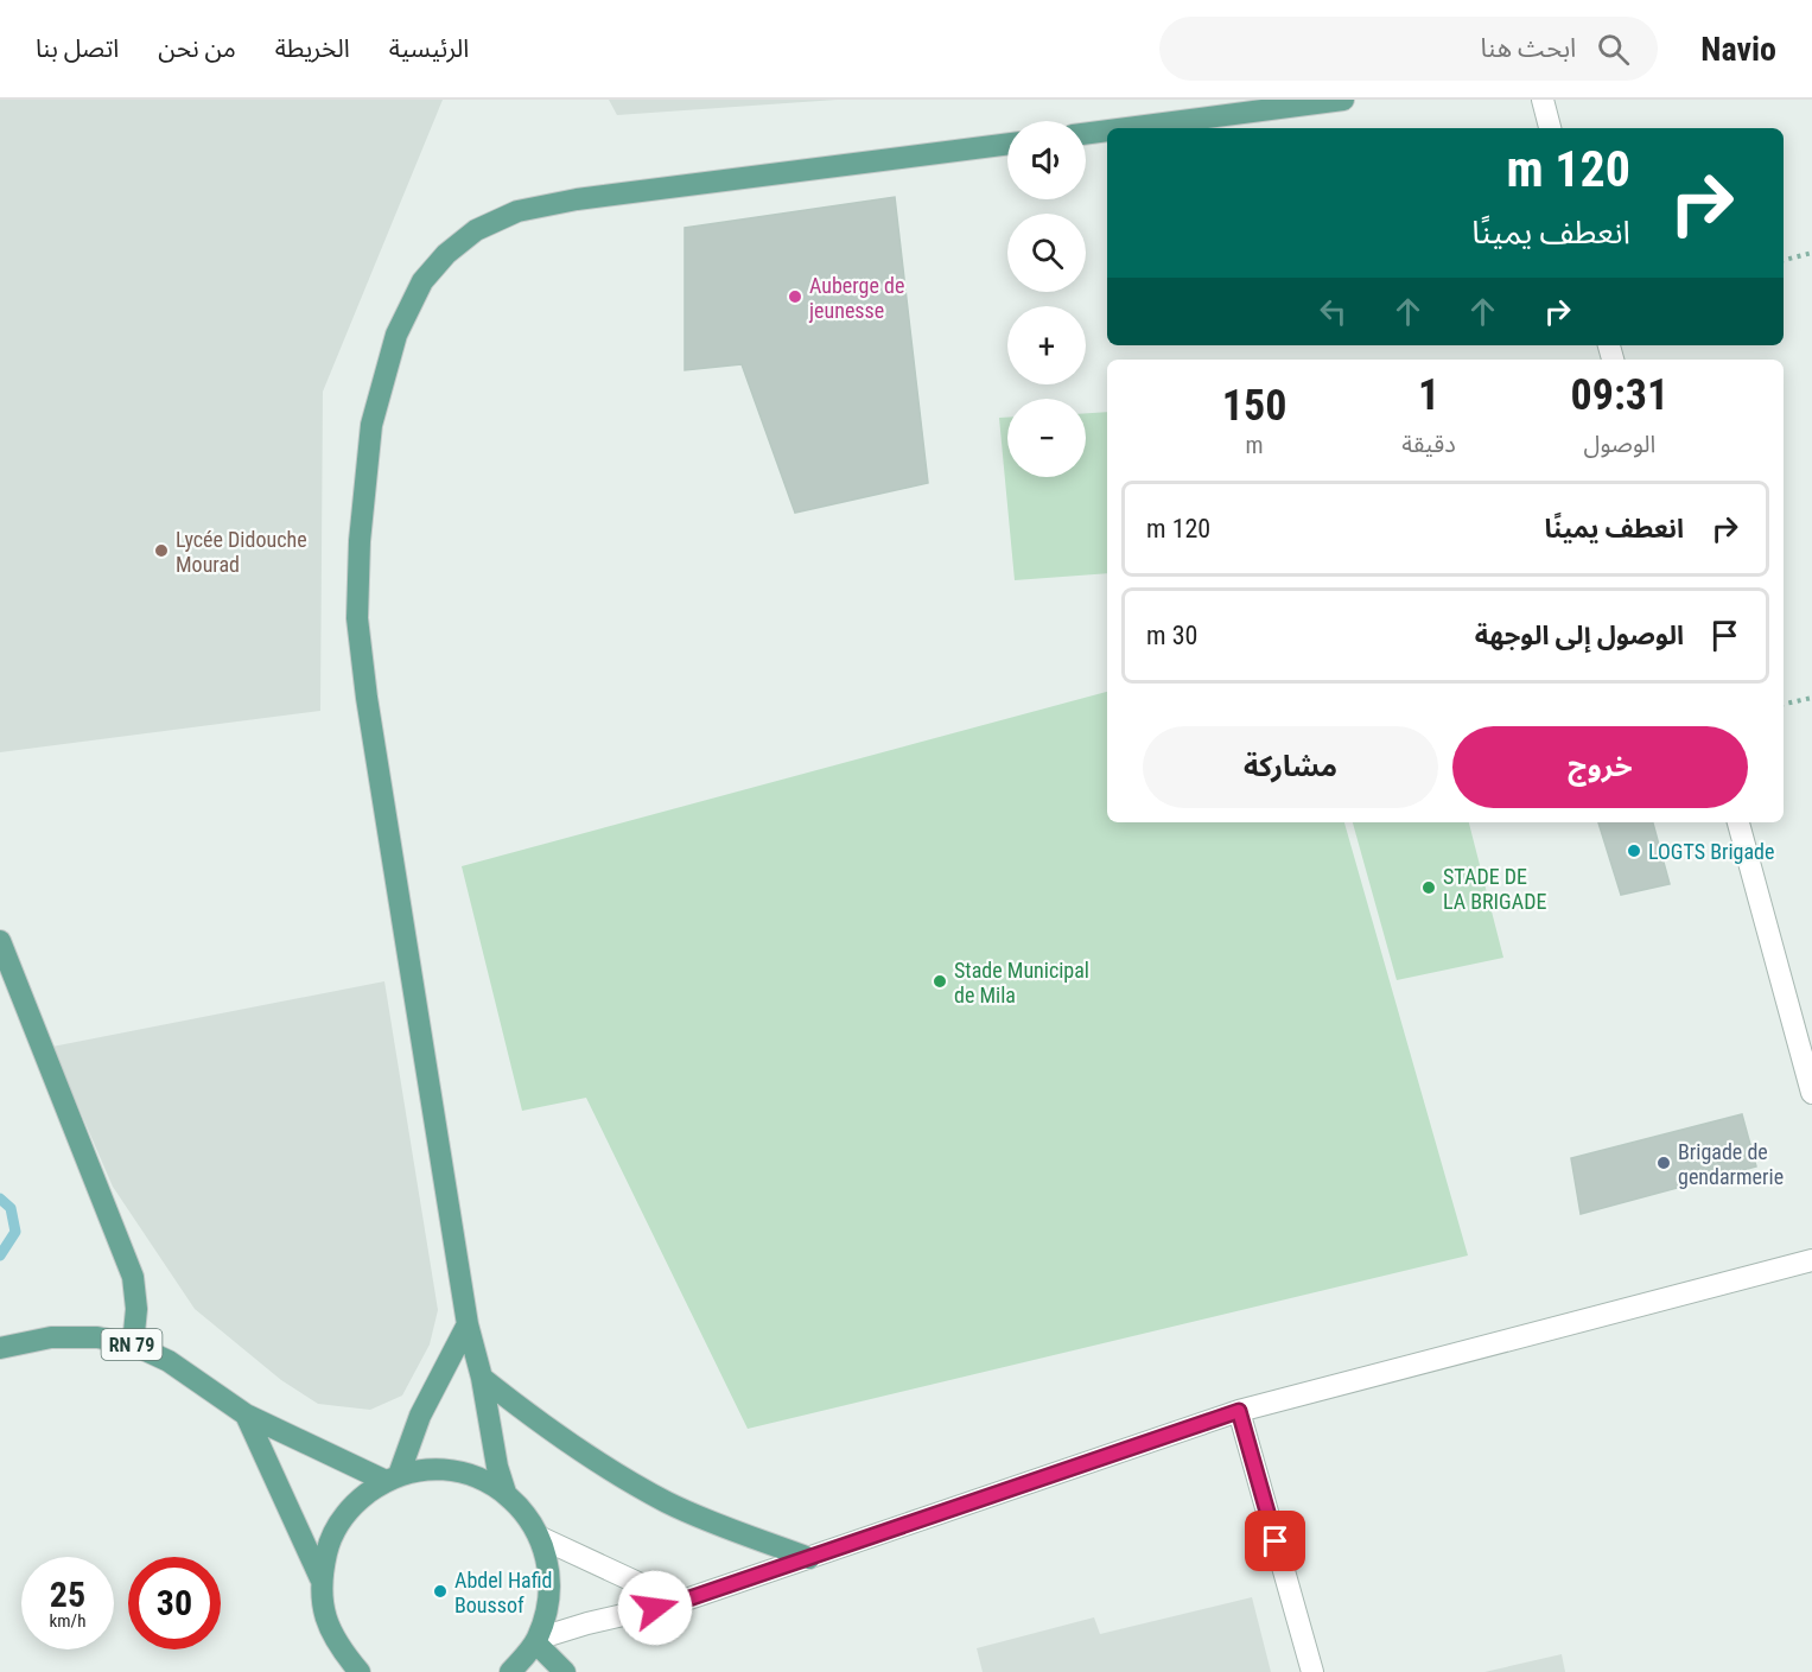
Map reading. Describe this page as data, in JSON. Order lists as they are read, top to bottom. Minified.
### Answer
{"streets":{"main road":["RN 79"]},"places":["Auberge de jeunesse","Lycée Didouche Mourad","LOGTS Brigade","STADE DE LA BRIGADE","Stade Municipal de Mila","Brigade de gendarmerie","Abdel Hafid Boussof"],"page":{"header":"Navio","search":"ابحث هنا","nav":["الرئيسية","الخريطة","من نحن","اتصل بنا"],"map_buttons":["+","−"],"turn":["120 m","انعطف يمينًا"],"eta":["09:31","الوصول","1","دقيقة","150","m"],"list":[{"name":"انعطف يمينًا","value":"120 m"},{"name":"الوصول إلى الوجهة","value":"30 m"}],"buttons":["خروج","مشاركة"],"speed":"25 km/h","limit":"30"}}
